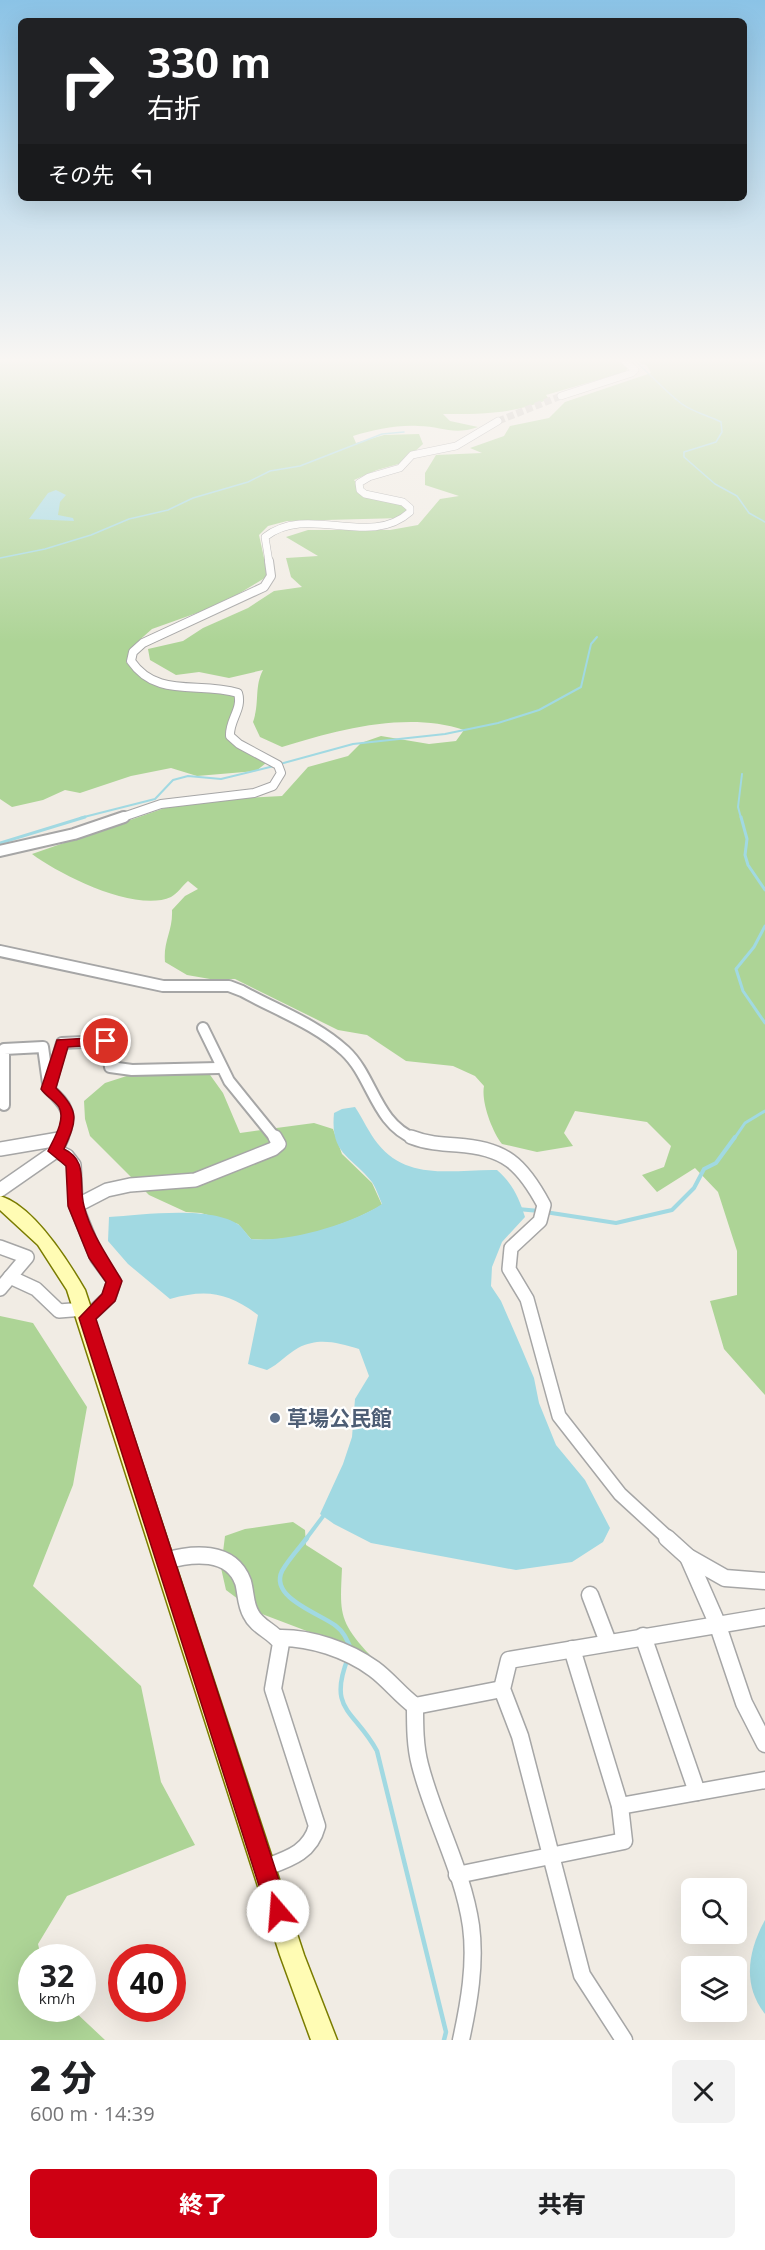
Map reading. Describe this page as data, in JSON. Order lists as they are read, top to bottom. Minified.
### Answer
{"places":["草場公民館"],"page":{"turn":["330 m","右折"],"then":"その先","speed":"32 km/h","limit":"40","heading":["2 分","600 m · 14:39"],"buttons":["終了","共有"]}}
